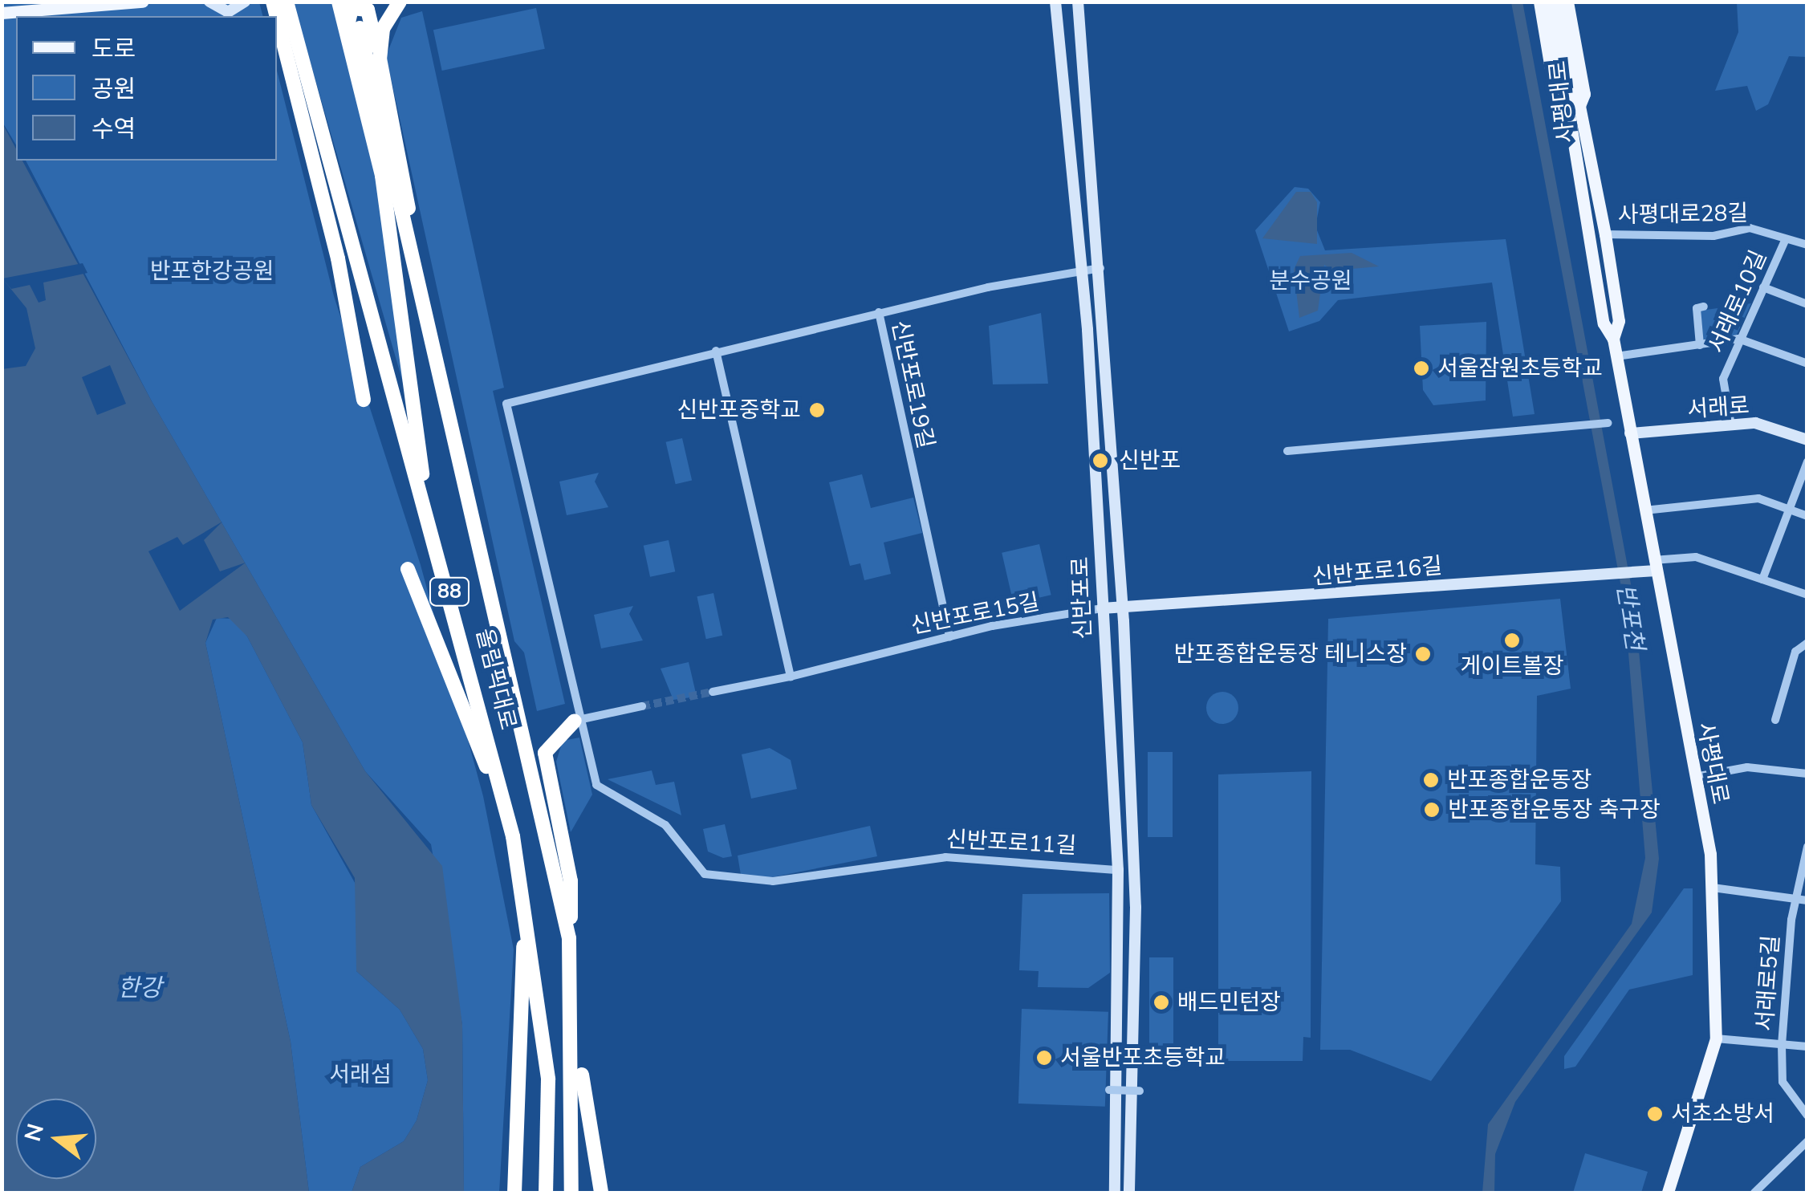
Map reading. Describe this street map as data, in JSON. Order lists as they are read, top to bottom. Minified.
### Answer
{"streets":{"highway":["88","올림픽대로"],"main road":["사평대로","서래로","신반포로16길","신반포로"],"street":["사평대로28길","서래로10길","신반포로19길","신반포로15길","신반포로11길","서래로5길"]},"crossings":[["사평대로","사평대로28길"],["사평대로","서래로"],["사평대로","신반포로16길"],["사평대로28길","서래로10길"],["서래로10길","서래로"],["신반포로19길","신반포로"],["신반포로19길","신반포로15길"],["신반포로16길","신반포로"],["신반포로16길","신반포로15길"],["신반포로","신반포로15길"],["신반포로","신반포로11길"]],"water":["반포천","한강"],"parks":["반포한강공원","분수공원","서래섬"],"places":["서울잠원초등학교","신반포중학교","신반포","게이트볼장","반포종합운동장 테니스장","반포종합운동장","반포종합운동장 축구장","배드민턴장","서울반포초등학교","서초소방서"],"legend":["도로","공원","수역"],"north":"left"}
